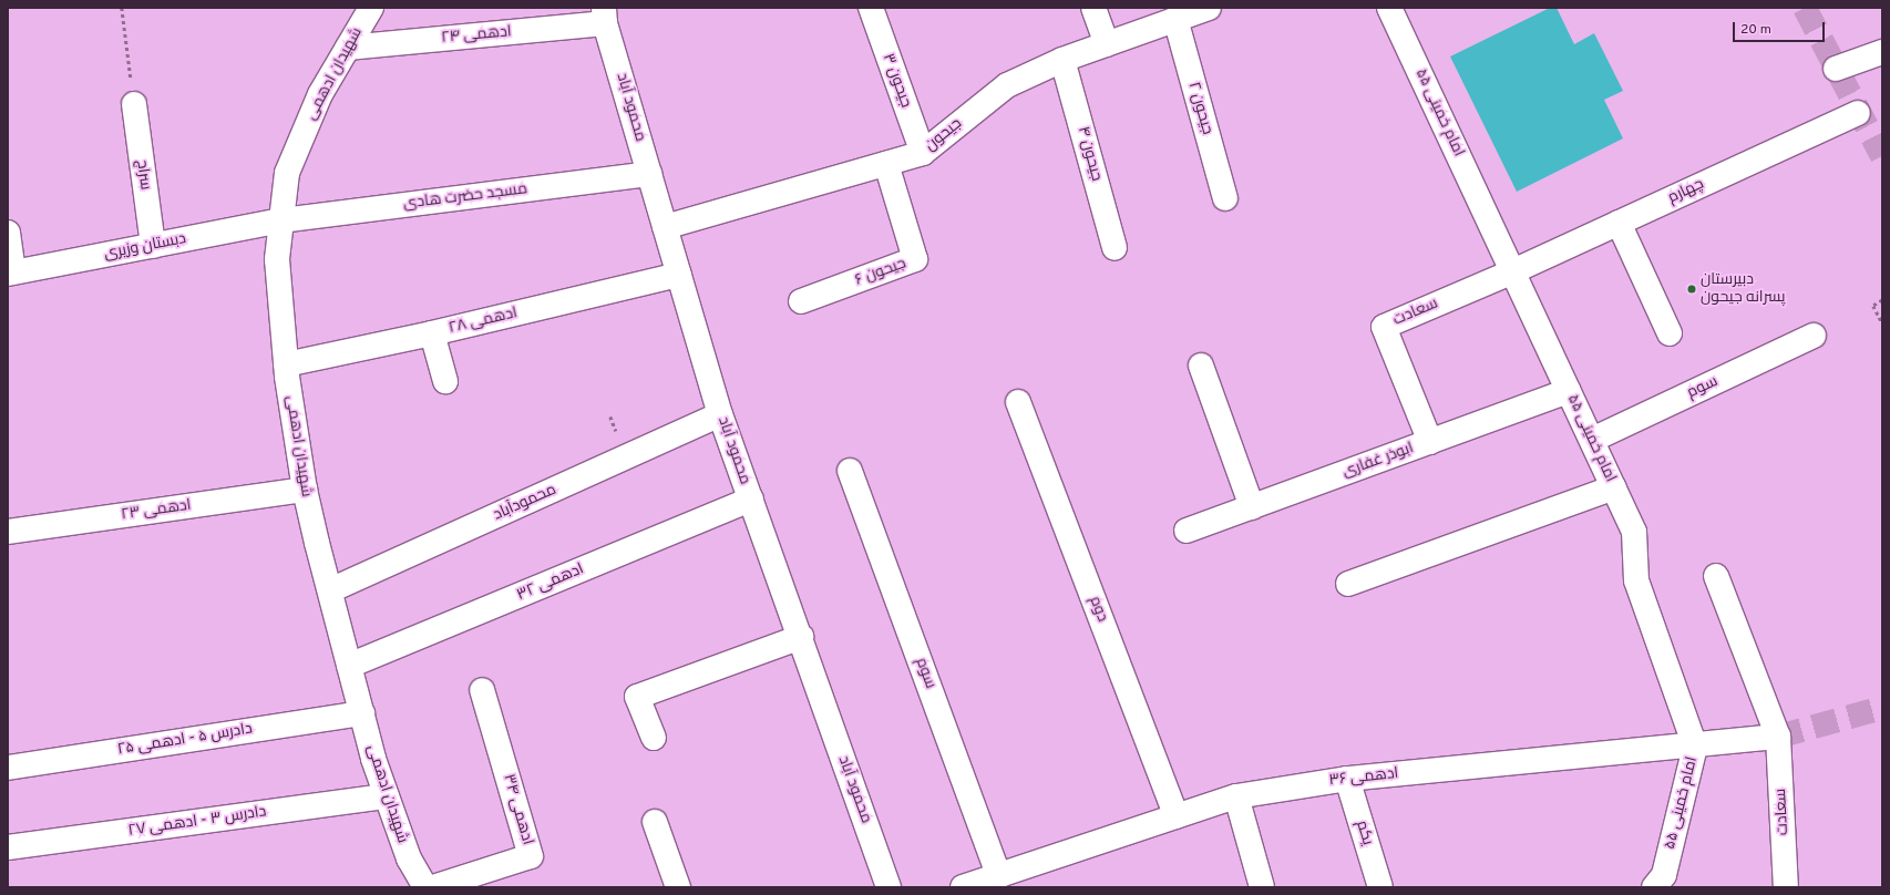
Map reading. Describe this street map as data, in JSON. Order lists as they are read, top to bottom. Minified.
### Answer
{"streets":{"street":["ادهمی ۲۴","شهیدان ادهمی","جیحون ۳","محمود آباد","جیحون ۲","امام خمینی ۵۵","جیحون","جیحون ۴","سراج","چهارم","مسجد حضرت هادی","دبستان وزیری","جیحون ۶","سعادت","ادهمی ۲۸","سوم","ابوذر غفاری","محمودآباد","ادهمی ۲۳","ادهمی ۳۲","دوم","دادرس ۵ - ادهمی ۲۵","ادهمی ۳۶","ادهمی ۳۴","دادرس ۳ - ادهمی ۲۷","یکم"]},"crossings":[["ادهمی ۲۴","شهیدان ادهمی"],["ادهمی ۲۴","محمود آباد"],["شهیدان ادهمی","مسجد حضرت هادی"],["شهیدان ادهمی","دبستان وزیری"],["شهیدان ادهمی","ادهمی ۲۸"],["شهیدان ادهمی","محمودآباد"],["شهیدان ادهمی","ادهمی ۲۳"],["شهیدان ادهمی","ادهمی ۳۲"],["شهیدان ادهمی","دادرس ۵ - ادهمی ۲۵"],["شهیدان ادهمی","دادرس ۳ - ادهمی ۲۷"],["جیحون ۳","جیحون"],["محمود آباد","جیحون"],["محمود آباد","مسجد حضرت هادی"],["محمود آباد","ادهمی ۲۸"],["محمود آباد","محمودآباد"],["محمود آباد","ادهمی ۳۲"],["جیحون ۲","جیحون"],["امام خمینی ۵۵","چهارم"],["امام خمینی ۵۵","سعادت"],["امام خمینی ۵۵","سوم"],["امام خمینی ۵۵","ابوذر غفاری"],["امام خمینی ۵۵","ادهمی ۳۶"],["جیحون","جیحون ۴"],["جیحون","جیحون ۶"],["سراج","دبستان وزیری"],["چهارم","سعادت"],["مسجد حضرت هادی","دبستان وزیری"],["سعادت","ابوذر غفاری"],["سعادت","ادهمی ۳۶"],["سوم","ادهمی ۳۶"],["دوم","ادهمی ۳۶"],["ادهمی ۳۶","یکم"]],"places":["دبیرستان پسرانه جیحون"],"scale_bar":"20 m"}
